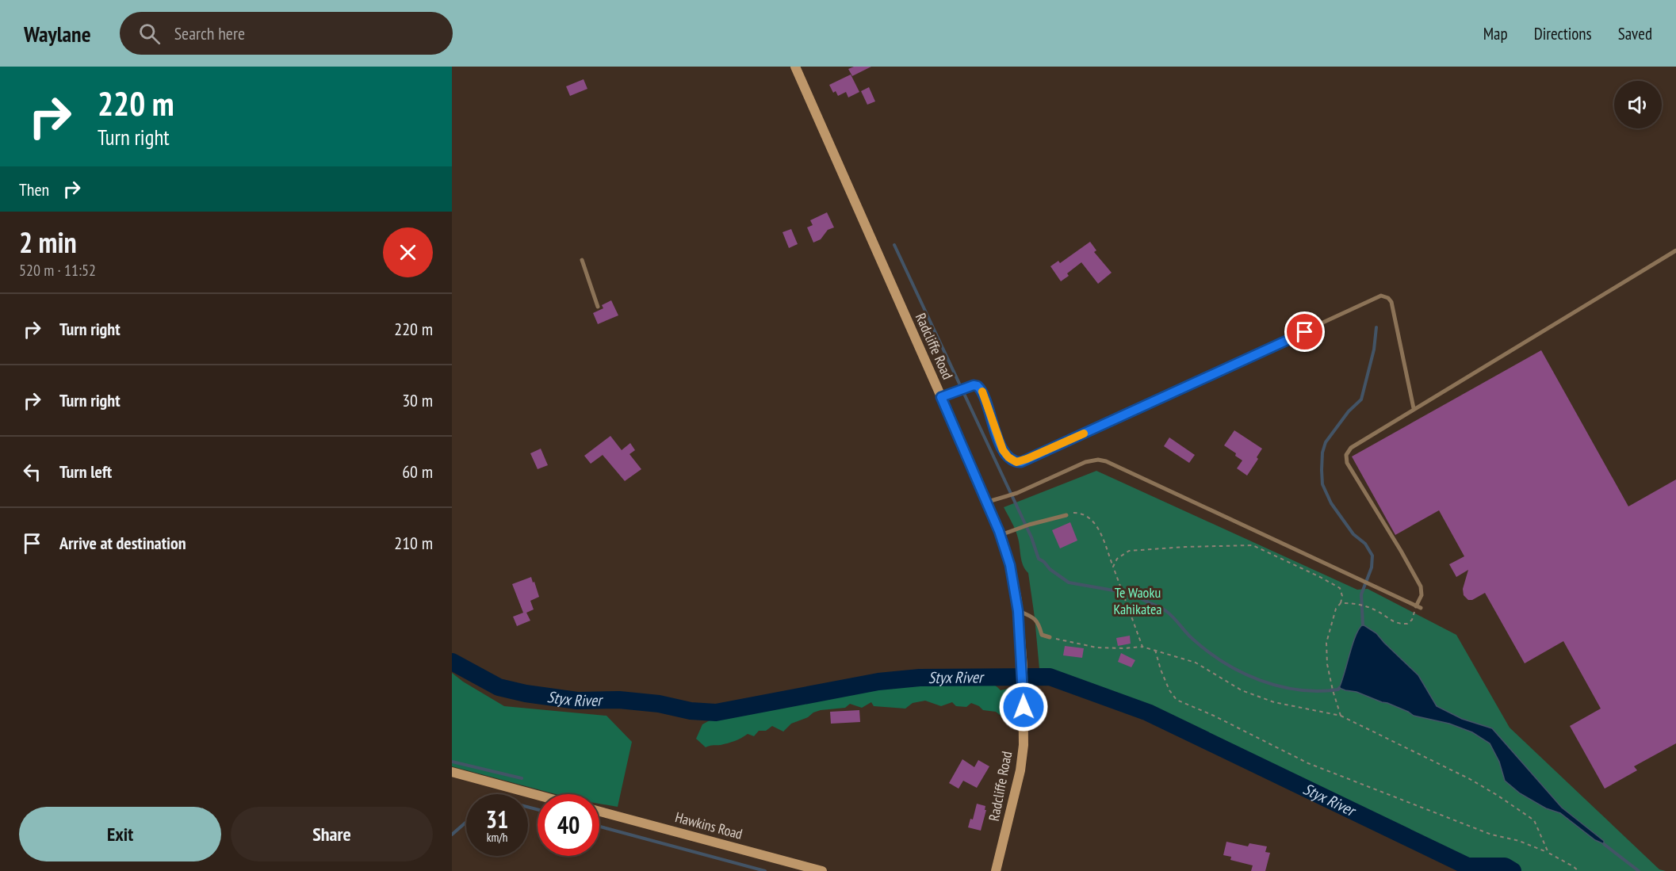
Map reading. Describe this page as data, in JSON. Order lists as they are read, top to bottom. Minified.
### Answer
{"streets":{"street":["Radcliffe Road","Hawkins Road"]},"water":["Styx River"],"parks":["Te Waoku Kahikatea"],"page":{"header":"Waylane","search":"Search here","nav":["Map","Directions","Saved"],"turn":["220 m","Turn right"],"then":"Then","heading":["2 min","520 m · 11:52"],"list":[{"name":"Turn right","value":"220 m"},{"name":"Turn right","value":"30 m"},{"name":"Turn left","value":"60 m"},{"name":"Arrive at destination","value":"210 m"}],"speed":"31 km/h","limit":"40","buttons":["Exit","Share"]}}
